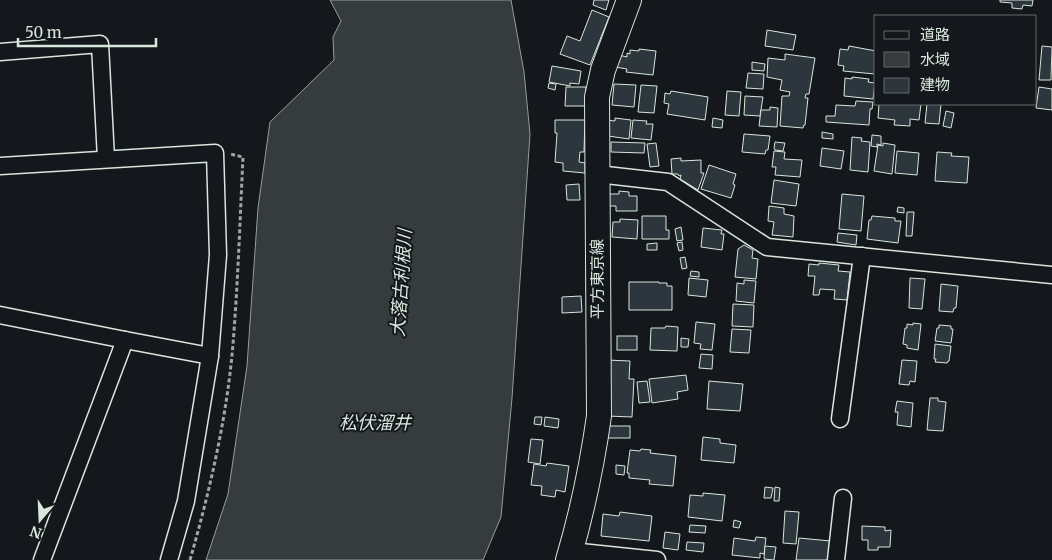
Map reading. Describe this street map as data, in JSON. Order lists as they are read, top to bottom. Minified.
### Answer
{"streets":{"main road":["平方東京線"]},"water":["大落古利根川","松伏溜井"],"legend":["道路","水域","建物"],"scale_bar":"50 m","north":"bottom"}
